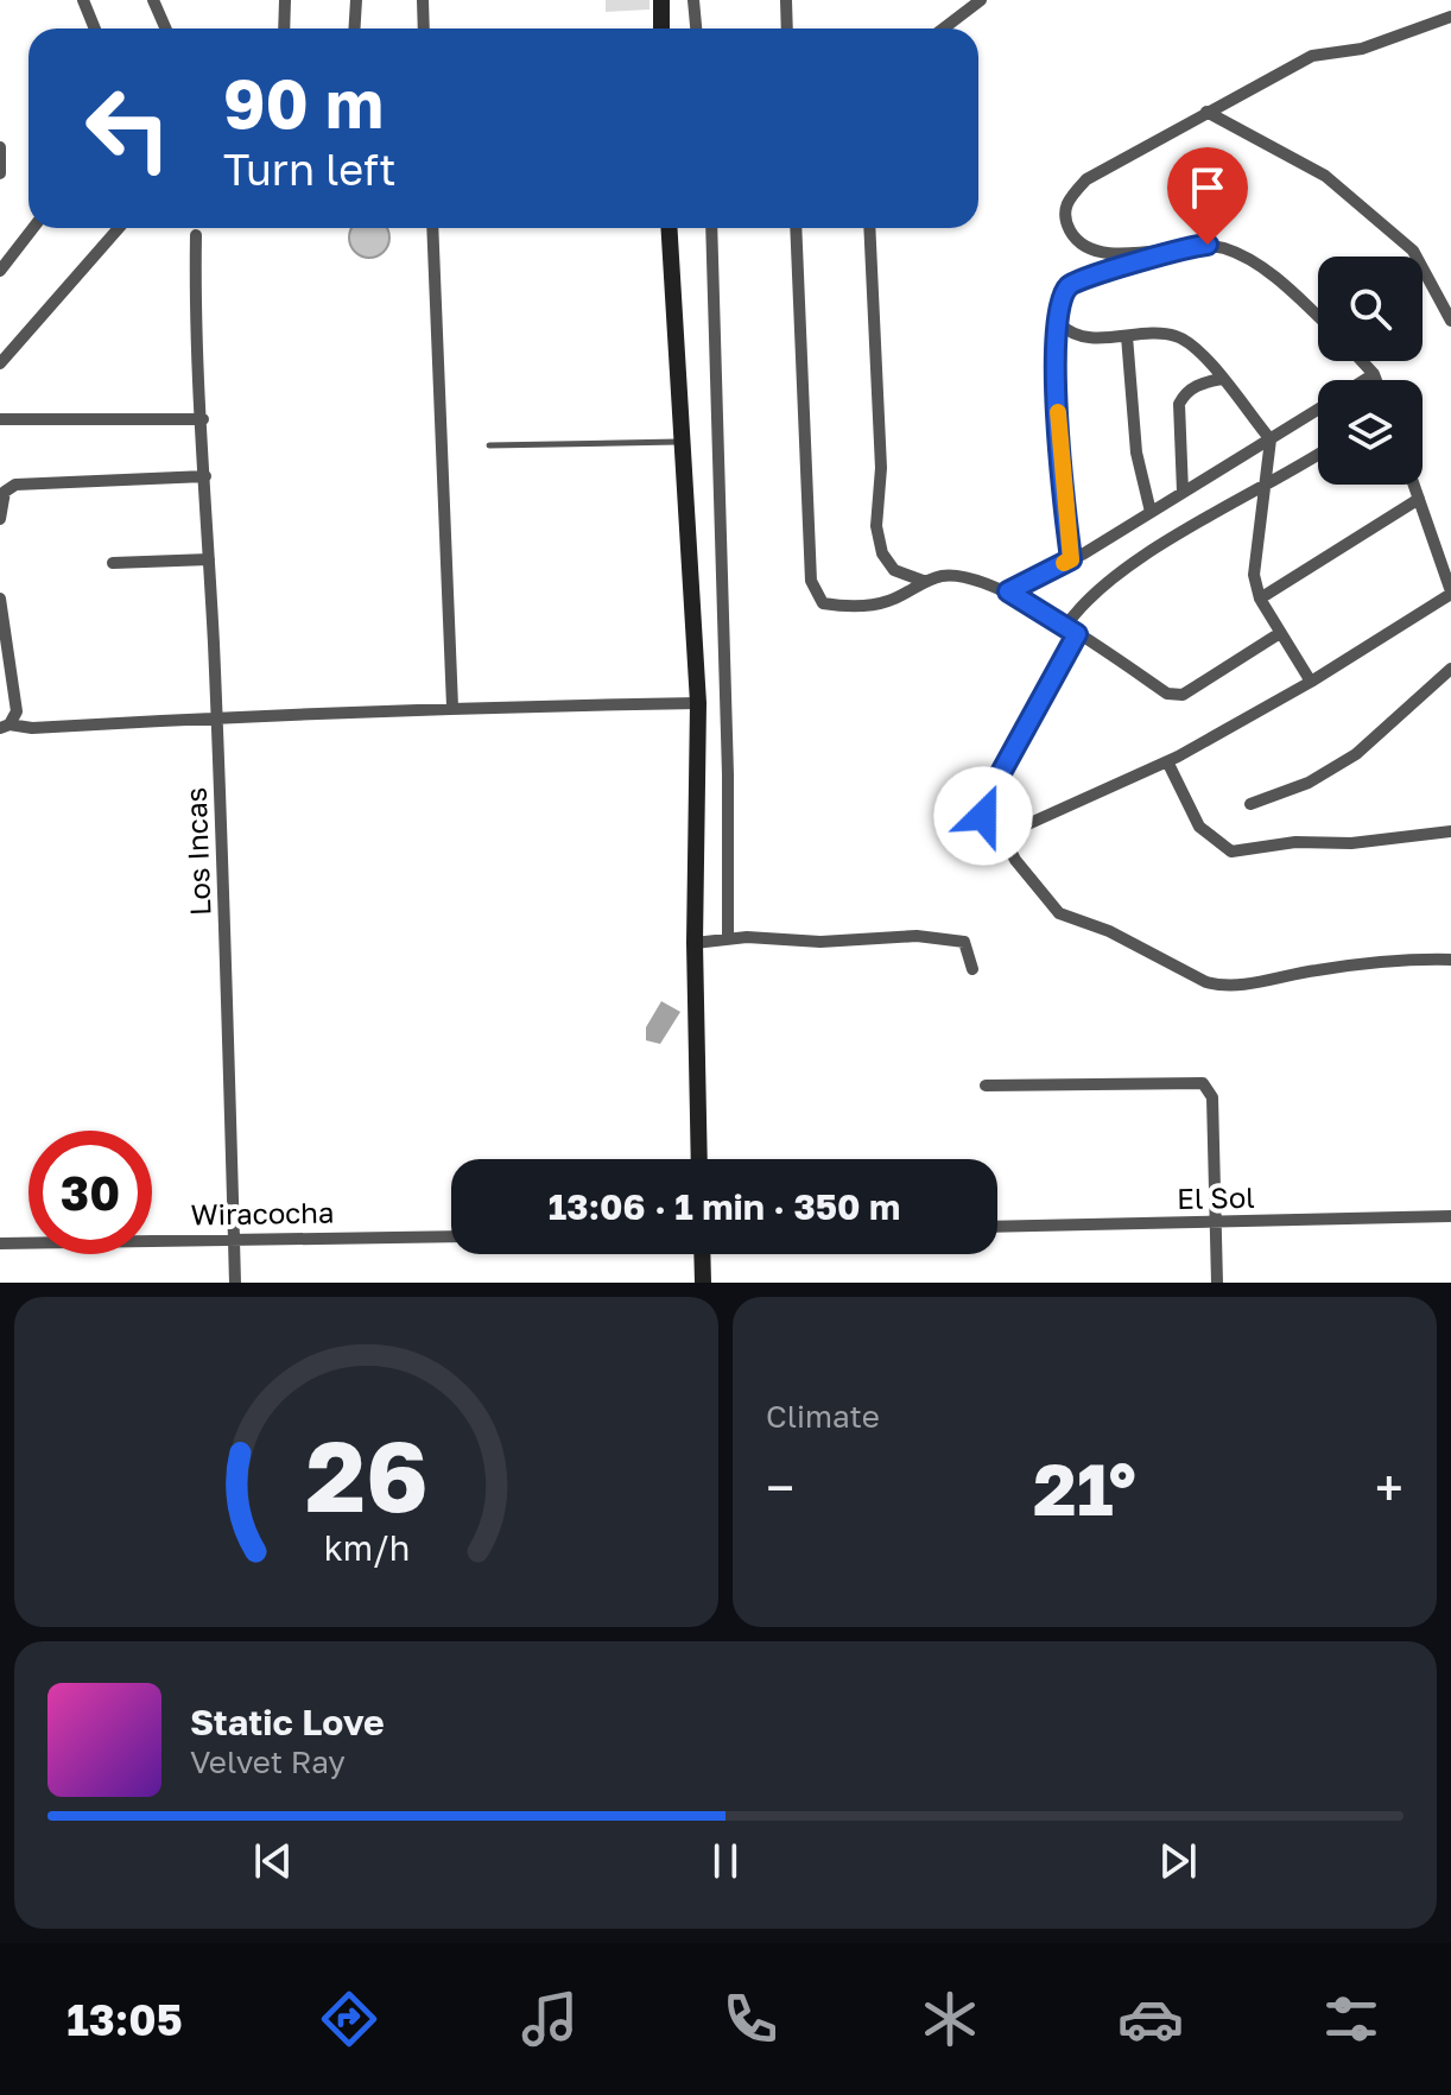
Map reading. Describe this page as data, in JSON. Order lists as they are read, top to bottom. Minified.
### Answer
{"streets":{"street":["Los Incas","El Sol","Wiracocha"]},"crossings":[["Los Incas","Wiracocha"]],"page":{"turn":["90 m","Turn left"],"limit":"30","trip":"13:06 · 1 min · 350 m","tile":"Climate","heat":["−","21°","+"],"song":["Static Love","Velvet Ray"],"tabs":"13:05","gauge":["26","km/h"]}}
